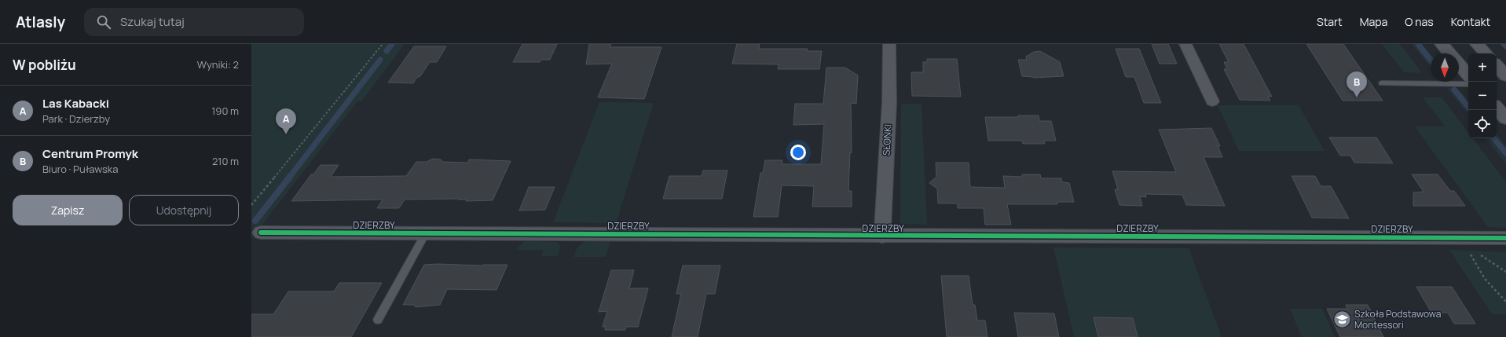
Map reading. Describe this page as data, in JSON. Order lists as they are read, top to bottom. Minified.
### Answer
{"streets":{"street":["SŁONKI","DZIERZBY"]},"crossings":[["SŁONKI","DZIERZBY"]],"places":{"school or university":["Szkoła Podstawowa Montessori"]},"north":"bottom","page":{"header":"Atlasly","search":"Szukaj tutaj","nav":["Start","Mapa","O nas","Kontakt"],"heading":["W pobliżu","Wyniki: 2"],"map_buttons":["+","−"],"pins":["B","A"],"list":[{"mark":"A","name":"Las Kabacki","note":"Park · Dzierzby","value":"190 m"},{"mark":"B","name":"Centrum Promyk","note":"Biuro · Puławska","value":"210 m"}],"buttons":["Zapisz","Udostępnij"]}}
